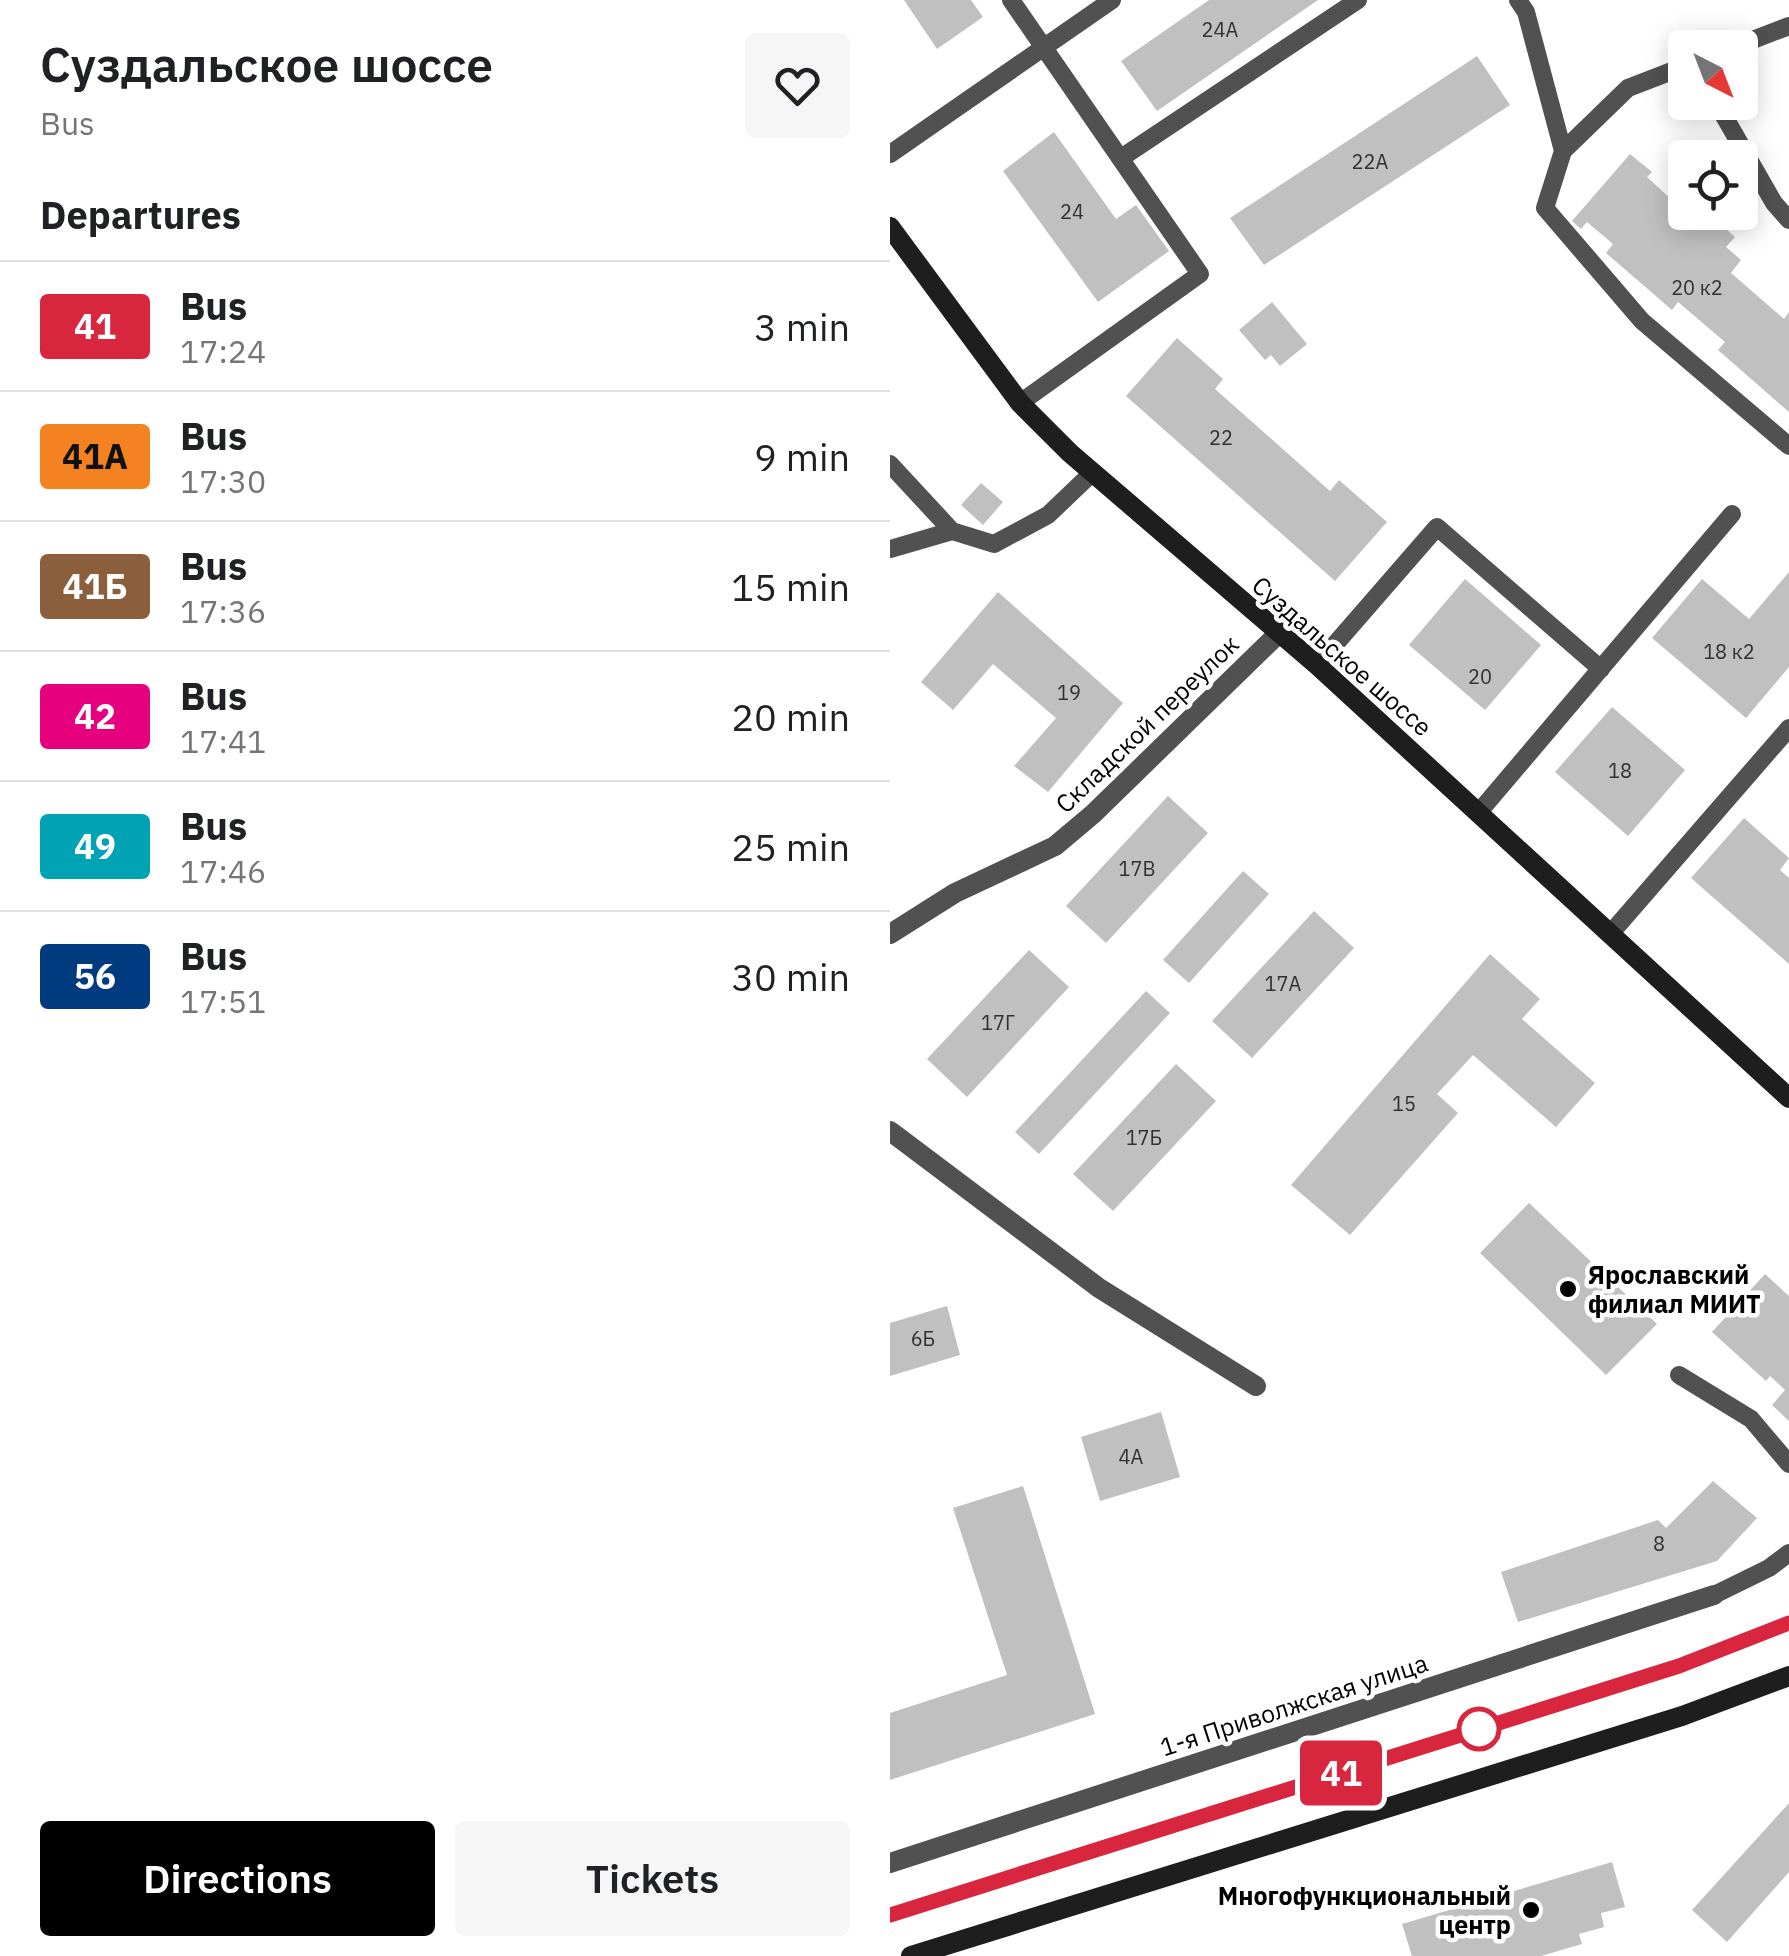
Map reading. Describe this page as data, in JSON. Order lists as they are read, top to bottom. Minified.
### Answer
{"streets":{"main road":["Суздальское шоссе"],"street":["Складской переулок","1-я Приволжская улица"]},"crossings":[["Суздальское шоссе","Складской переулок"]],"places":["Ярославский филиал МИИТ","Многофункциональный центр"],"lines":["bus line 41"],"house_numbers":["24А","22А","24","20 к2","22","18 к2","20","19","18","17В","17А","17Г","15","17Б","6Б","4А","8"],"north":"bottom right","page":{"heading":[["Суздальское шоссе","Bus"],"Departures"],"on_map":"41","list":[{"mark":"41","name":"Bus","note":"17:24","value":"3 min"},{"mark":"41А","name":"Bus","note":"17:30","value":"9 min"},{"mark":"41Б","name":"Bus","note":"17:36","value":"15 min"},{"mark":"42","name":"Bus","note":"17:41","value":"20 min"},{"mark":"49","name":"Bus","note":"17:46","value":"25 min"},{"mark":"56","name":"Bus","note":"17:51","value":"30 min"}],"buttons":["Directions","Tickets"]}}
